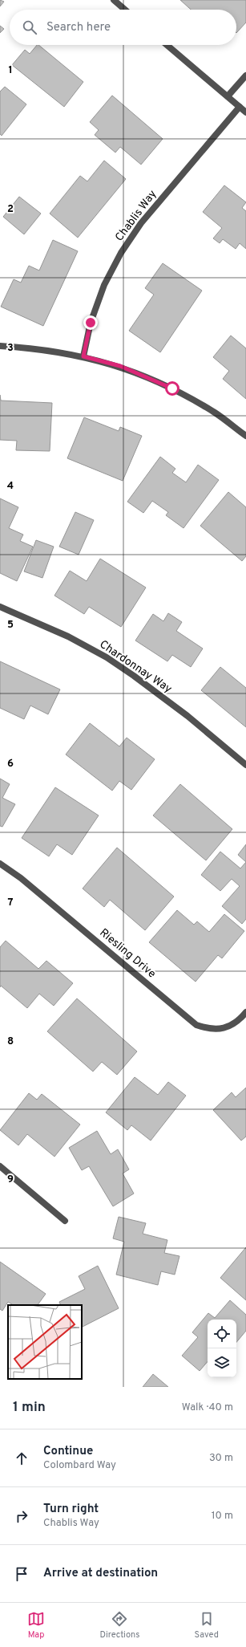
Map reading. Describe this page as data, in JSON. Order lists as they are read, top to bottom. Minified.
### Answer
{"streets":{"street":["Chablis Way","Chardonnay Way","Riesling Drive"]},"page":{"search":"Search here","heading":["1 min","Walk · 40 m"],"list":[["Continue","Colombard Way","30 m"],["Turn right","Chablis Way","10 m"],"Arrive at destination"],"nav":["Map","Directions","Saved"]},"grid":{"rows":["1","2","3","4","5","6","7","8","9"]}}
